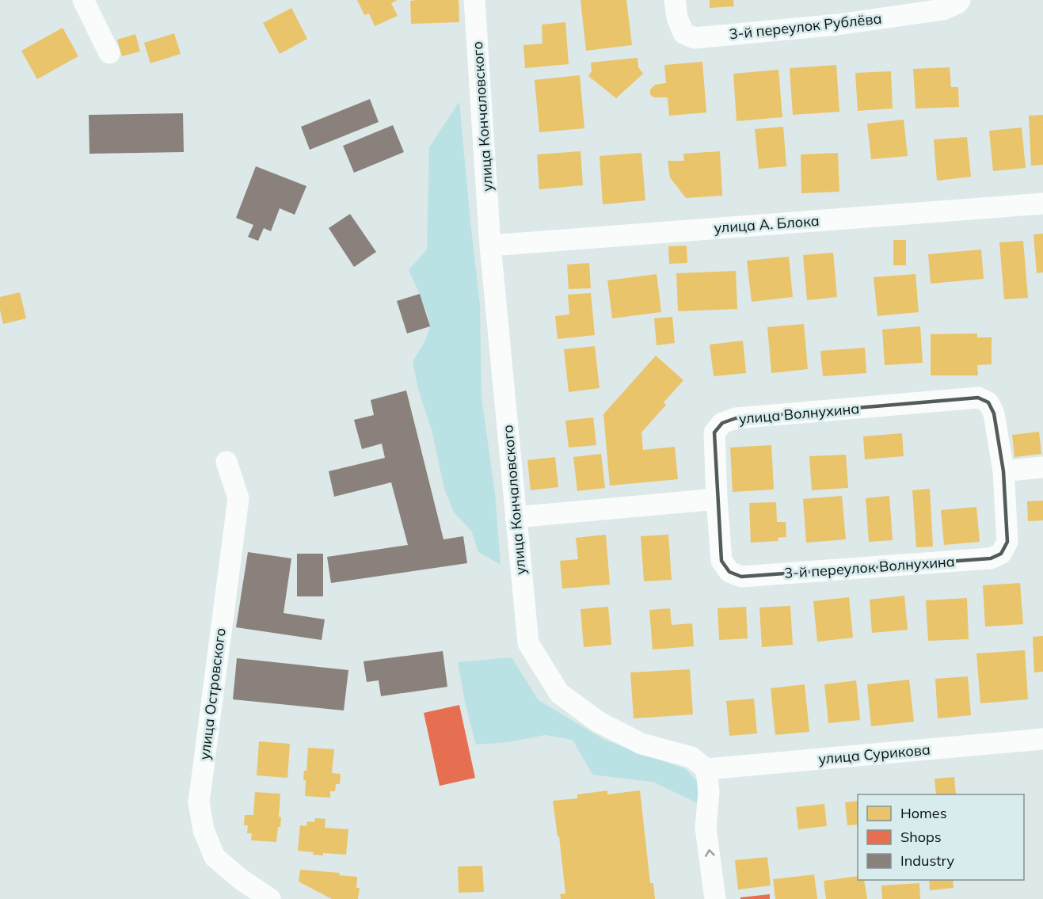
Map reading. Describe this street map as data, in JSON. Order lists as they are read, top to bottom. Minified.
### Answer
{"streets":{"street":["3-й переулок Рублёва","улица Кончаловского","улица А. Блока","улица Волнухина","3-й переулок Волнухина","улица Островского","улица Сурикова"]},"crossings":[["улица Кончаловского","улица А. Блока"],["улица Кончаловского","улица Сурикова"],["улица Волнухина","3-й переулок Волнухина"]],"legend":["Homes","Shops","Industry"]}
